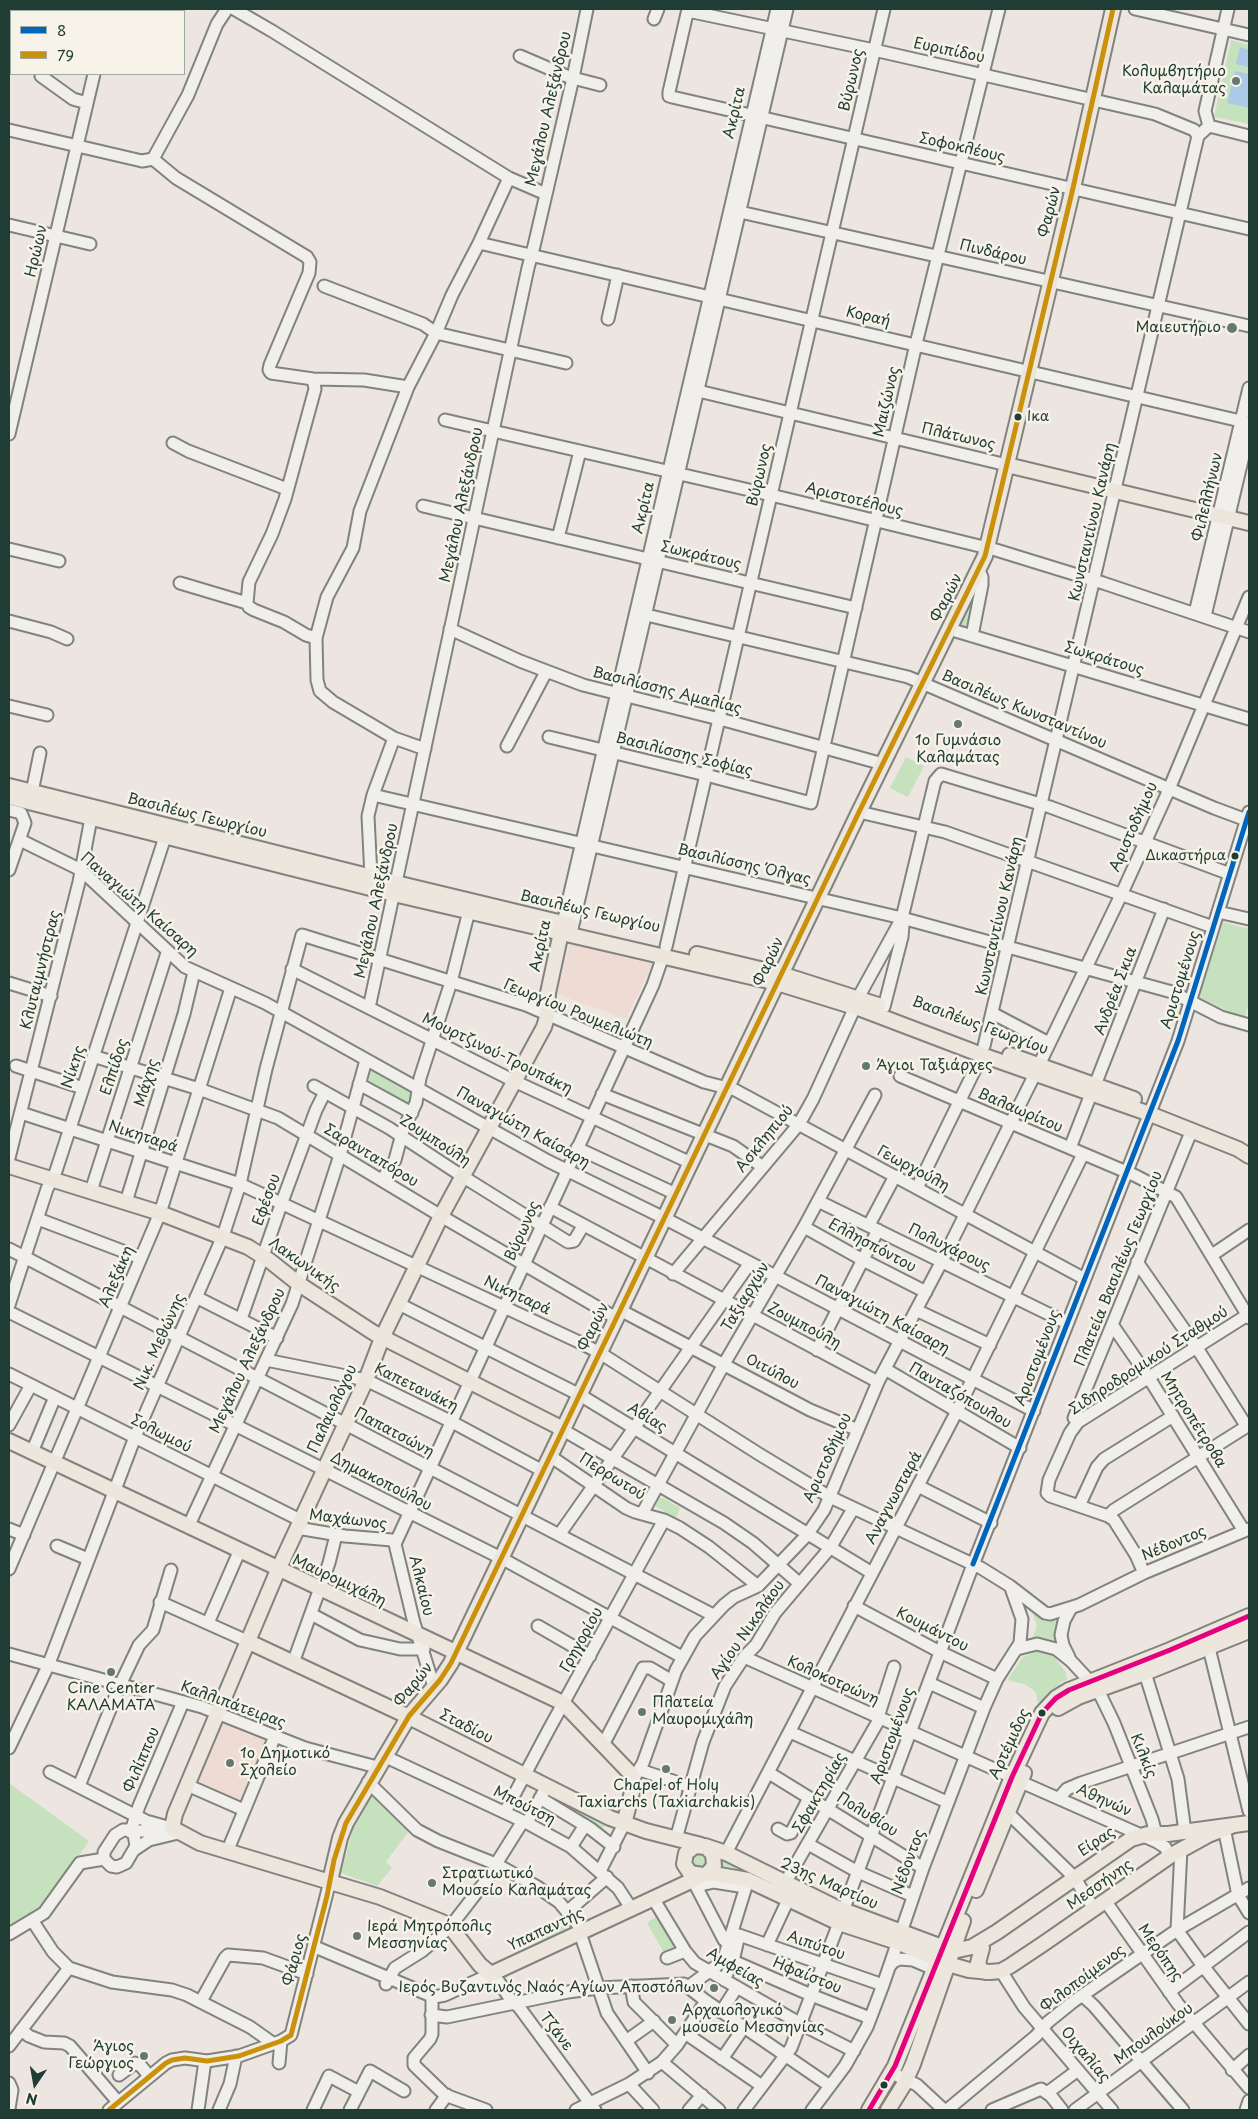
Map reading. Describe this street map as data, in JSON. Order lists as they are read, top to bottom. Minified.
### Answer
{"streets":{"main road":["Ακρίτα","Φαρών","Πλάτωνος","Βασιλέως Γεωργίου","Αριστοδήμου","Λακωνικής","Παλαιολόγου","Μαυρομιχάλη","Σταδίου","Αρτέμιδος","Είρας","23ης Μαρτίου","Μεσσήνης","Υπαπαντής"],"street":["Ευριπίδου","Βύρωνος","Μεγάλου Αλεξάνδρου","Σοφοκλέους","Ηρώων","Πινδάρου","Κοραή","Μαιζώνος","Φιλελλήνων","Αριστοτέλους","Κωνσταντίνου Κανάρη","Σωκράτους","Βασιλίσσης Αμαλίας","Βασιλέως Κωνσταντίνου","Βασιλίσσης Σοφίας","Βασιλίσσης Όλγας","Παναγιώτη Καίσαρη","Κλυταιμνήστρας","Αριστομένους","Ανδρέα Σκια","Γεωργίου Ρουμελιώτη","Μουρτζινού-Τρουπάκη","Νίκης","Ελπίδος","Μάχης","Βαλαωρίτου","Νικηταρά","Ασκληπιού","Ζουμπούλη","Σαρανταπόρου","Γεωργούλη","Εφέσου","Ελλησπόντου","Πολυχάρους","Πλατεία Βασιλέως Γεωργίου","Αλεξάκη","Ταξιαρχών","Νικ. Μεθώνης","Σιδηροδρομικού Σταθμού","Οιτύλου","Καπετανάκη","Πανταζόπουλου","Αβίας","Μητροπέτροβα","Παπατσώνη","Σολωμού","Περρωτού","Δημακοπούλου","Αναγνωσταρά","Μαχάωνος","Νέδοντος","Αλκαίου","Αγίου Νικολάου","Κουμάντου","Γρηγορίου","Κολοκοτρώνη","Καλλιπάτειρας","Κιλκίς","Φιλίππου","Σφακτηρίας","Αθηνών","Μπούτση","Πολυβίου","Αιπύτου","Μερόπης","Φάριος","Αμφείας","Ηφαίστου","Φιλοποίμενος","Τζάνε","Μπουλούκου","Οιχαλίας"]},"crossings":[["Ευριπίδου","Βύρωνος"],["Ευριπίδου","Ακρίτα"],["Ευριπίδου","Σοφοκλέους"],["Ευριπίδου","Φαρών"],["Ευριπίδου","Μαιζώνος"],["Ευριπίδου","Κωνσταντίνου Κανάρη"],["Βύρωνος","Σοφοκλέους"],["Βύρωνος","Πινδάρου"],["Βύρωνος","Κοραή"],["Βύρωνος","Πλάτωνος"],["Βύρωνος","Αριστοτέλους"],["Βύρωνος","Σωκράτους"],["Βύρωνος","Βασιλίσσης Αμαλίας"],["Βύρωνος","Βασιλέως Κωνσταντίνου"],["Βύρωνος","Βασιλίσσης Σοφίας"],["Βύρωνος","Βασιλέως Γεωργίου"],["Βύρωνος","Βασιλίσσης Όλγας"],["Βύρωνος","Παναγιώτη Καίσαρη"],["Βύρωνος","Γεωργίου Ρουμελιώτη"],["Βύρωνος","Μουρτζινού-Τρουπάκη"],["Βύρωνος","Νικηταρά"],["Βύρωνος","Ζουμπούλη"],["Βύρωνος","Σαρανταπόρου"],["Βύρωνος","Λακωνικής"],["Βύρωνος","Καπετανάκη"],["Βύρωνος","Αβίας"],["Βύρωνος","Παπατσώνη"],["Βύρωνος","Δημακοπούλου"],["Βύρωνος","Μαχάωνος"],["Βύρωνος","Αλκαίου"],["Μεγάλου Αλεξάνδρου","Κοραή"],["Μεγάλου Αλεξάνδρου","Αριστοτέλους"],["Μεγάλου Αλεξάνδρου","Σωκράτους"],["Μεγάλου Αλεξάνδρου","Βασιλίσσης Αμαλίας"],["Μεγάλου Αλεξάνδρου","Βασιλέως Γεωργίου"],["Μεγάλου Αλεξάνδρου","Βασιλίσσης Όλγας"],["Μεγάλου Αλεξάνδρου","Παναγιώτη Καίσαρη"],["Μεγάλου Αλεξάνδρου","Γεωργίου Ρουμελιώτη"],["Μεγάλου Αλεξάνδρου","Μουρτζινού-Τρουπάκη"],["Μεγάλου Αλεξάνδρου","Νικηταρά"],["Μεγάλου Αλεξάνδρου","Ζουμπούλη"],["Μεγάλου Αλεξάνδρου","Σαρανταπόρου"],["Μεγάλου Αλεξάνδρου","Λακωνικής"],["Μεγάλου Αλεξάνδρου","Καπετανάκη"],["Μεγάλου Αλεξάνδρου","Παπατσώνη"],["Μεγάλου Αλεξάνδρου","Σολωμού"],["Μεγάλου Αλεξάνδρου","Δημακοπούλου"],["Μεγάλου Αλεξάνδρου","Μαυρομιχάλη"],["Ακρίτα","Σοφοκλέους"],["Ακρίτα","Πινδάρου"],["Ακρίτα","Κοραή"],["Ακρίτα","Πλάτωνος"],["Ακρίτα","Αριστοτέλους"],["Ακρίτα","Σωκράτους"],["Ακρίτα","Βασιλίσσης Αμαλίας"],["Ακρίτα","Βασιλέως Κωνσταντίνου"],["Ακρίτα","Βασιλίσσης Σοφίας"],["Ακρίτα","Βασιλέως Γεωργίου"],["Ακρίτα","Βασιλίσσης Όλγας"],["Ακρίτα","Γεωργίου Ρουμελιώτη"],["Ακρίτα","Παλαιολόγου"],["Σοφοκλέους","Φαρών"],["Σοφοκλέους","Μαιζώνος"],["Σοφοκλέους","Κωνσταντίνου Κανάρη"],["Φαρών","Πινδάρου"],["Φαρών","Κοραή"],["Φαρών","Πλάτωνος"],["Φαρών","Αριστοτέλους"],["Φαρών","Σωκράτους"],["Φαρών","Βασιλίσσης Αμαλίας"],["Φαρών","Βασιλέως Κωνσταντίνου"],["Φαρών","Βασιλέως Γεωργίου"],["Φαρών","Βασιλίσσης Όλγας"],["Φαρών","Παναγιώτη Καίσαρη"],["Φαρών","Γεωργίου Ρουμελιώτη"],["Φαρών","Μουρτζινού-Τρουπάκη"],["Φαρών","Νικηταρά"],["Φαρών","Ζουμπούλη"],["Φαρών","Σαρανταπόρου"],["Φαρών","Γεωργούλη"],["Φαρών","Λακωνικής"],["Φαρών","Οιτύλου"],["Φαρών","Καπετανάκη"],["Φαρών","Αβίας"],["Φαρών","Παπατσώνη"],["Φαρών","Περρωτού"],["Φαρών","Δημακοπούλου"],["Φαρών","Μαυρομιχάλη"],["Φαρών","Αλκαίου"],["Φαρών","Καλλιπάτειρας"],["Φαρών","Σταδίου"],["Φαρών","Μπούτση"],["Φαρών","Φάριος"],["Πινδάρου","Μαιζώνος"],["Πινδάρου","Κωνσταντίνου Κανάρη"],["Κοραή","Μαιζώνος"],["Κοραή","Φιλελλήνων"],["Κοραή","Κωνσταντίνου Κανάρη"],["Μαιζώνος","Πλάτωνος"],["Μαιζώνος","Αριστοτέλους"],["Μαιζώνος","Σωκράτους"],["Μαιζώνος","Βασιλίσσης Αμαλίας"],["Μαιζώνος","Βασιλέως Κωνσταντίνου"],["Μαιζώνος","Βασιλίσσης Σοφίας"],["Πλάτωνος","Φιλελλήνων"],["Πλάτωνος","Κωνσταντίνου Κανάρη"],["Φιλελλήνων","Αριστοτέλους"],["Αριστοτέλους","Κωνσταντίνου Κανάρη"],["Αριστοτέλους","Αριστοδήμου"],["Κωνσταντίνου Κανάρη","Σωκράτους"],["Κωνσταντίνου Κανάρη","Βασιλέως Κωνσταντίνου"],["Κωνσταντίνου Κανάρη","Βασιλέως Γεωργίου"],["Κωνσταντίνου Κανάρη","Βασιλίσσης Όλγας"],["Κωνσταντίνου Κανάρη","Βαλαωρίτου"],["Κωνσταντίνου Κανάρη","Γεωργούλη"],["Σωκράτους","Αριστοδήμου"],["Βασιλέως Κωνσταντίνου","Αριστοδήμου"],["Βασιλέως Κωνσταντίνου","Αριστομένους"],["Βασιλέως Γεωργίου","Αριστοδήμου"],["Βασιλέως Γεωργίου","Κλυταιμνήστρας"],["Βασιλέως Γεωργίου","Αριστομένους"],["Βασιλέως Γεωργίου","Ανδρέα Σκια"],["Βασιλέως Γεωργίου","Νίκης"],["Βασιλέως Γεωργίου","Ασκληπιού"],["Βασιλέως Γεωργίου","Πλατεία Βασιλέως Γεωργίου"],["Αριστοδήμου","Βασιλίσσης Όλγας"],["Αριστοδήμου","Παναγιώτη Καίσαρη"],["Αριστοδήμου","Βαλαωρίτου"],["Αριστοδήμου","Νικηταρά"],["Αριστοδήμου","Ζουμπούλη"],["Αριστοδήμου","Γεωργούλη"],["Αριστοδήμου","Ελλησπόντου"],["Αριστοδήμου","Πολυχάρους"],["Αριστοδήμου","Οιτύλου"],["Αριστοδήμου","Πανταζόπουλου"],["Αριστοδήμου","Αβίας"],["Αριστοδήμου","Παπατσώνη"],["Αριστοδήμου","Περρωτού"],["Αριστοδήμου","Δημακοπούλου"],["Αριστοδήμου","Μαυρομιχάλη"],["Αριστοδήμου","Αγίου Νικολάου"],["Αριστοδήμου","Σταδίου"],["Αριστοδήμου","Μπούτση"],["Αριστοδήμου","23ης Μαρτίου"],["Αριστοδήμου","Υπαπαντής"],["Αριστοδήμου","Αμφείας"],["Βασιλίσσης Όλγας","Αριστομένους"],["Βασιλίσσης Όλγας","Ανδρέα Σκια"],["Βασιλίσσης Όλγας","Ασκληπιού"],["Παναγιώτη Καίσαρη","Κλυταιμνήστρας"],["Παναγιώτη Καίσαρη","Αριστομένους"],["Παναγιώτη Καίσαρη","Νίκης"],["Παναγιώτη Καίσαρη","Ελπίδος"],["Παναγιώτη Καίσαρη","Μάχης"],["Παναγιώτη Καίσαρη","Ασκληπιού"],["Παναγιώτη Καίσαρη","Αλεξάκη"],["Παναγιώτη Καίσαρη","Ταξιαρχών"],["Παναγιώτη Καίσαρη","Νικ. Μεθώνης"],["Παναγιώτη Καίσαρη","Παλαιολόγου"],["Παναγιώτη Καίσαρη","Αναγνωσταρά"],["Κλυταιμνήστρας","Νικηταρά"],["Αριστομένους","Βαλαωρίτου"],["Αριστομένους","Νικηταρά"],["Αριστομένους","Γεωργούλη"],["Αριστομένους","Πολυχάρους"],["Αριστομένους","Πανταζόπουλου"],["Αριστομένους","Κουμάντου"],["Αριστομένους","Κολοκοτρώνη"],["Αριστομένους","Πολυβίου"],["Αριστομένους","23ης Μαρτίου"],["Αριστομένους","Αιπύτου"],["Αριστομένους","Αμφείας"],["Αριστομένους","Ηφαίστου"],["Ανδρέα Σκια","Βαλαωρίτου"],["Γεωργίου Ρουμελιώτη","Γεωργούλη"],["Γεωργίου Ρουμελιώτη","Νικ. Μεθώνης"],["Γεωργίου Ρουμελιώτη","Παλαιολόγου"],["Μουρτζινού-Τρουπάκη","Νικ. Μεθώνης"],["Μουρτζινού-Τρουπάκη","Παλαιολόγου"],["Νίκης","Νικηταρά"],["Νίκης","Σαρανταπόρου"],["Νίκης","Λακωνικής"],["Νίκης","Παπατσώνη"],["Ελπίδος","Νικηταρά"],["Ελπίδος","Σαρανταπόρου"],["Ελπίδος","Λακωνικής"],["Μάχης","Νικηταρά"],["Μάχης","Σαρανταπόρου"],["Μάχης","Λακωνικής"],["Βαλαωρίτου","Πλατεία Βασιλέως Γεωργίου"],["Βαλαωρίτου","Αναγνωσταρά"],["Νικηταρά","Εφέσου"],["Νικηταρά","Αλεξάκη"],["Νικηταρά","Ταξιαρχών"],["Νικηταρά","Νικ. Μεθώνης"],["Νικηταρά","Παλαιολόγου"],["Νικηταρά","Αναγνωσταρά"],["Νικηταρά","Νέδοντος"],["Νικηταρά","Αγίου Νικολάου"],["Ασκληπιού","Ζουμπούλη"],["Ασκληπιού","Γεωργούλη"],["Ζουμπούλη","Εφέσου"],["Ζουμπούλη","Ταξιαρχών"],["Ζουμπούλη","Παλαιολόγου"],["Σαρανταπόρου","Εφέσου"],["Σαρανταπόρου","Αλεξάκη"],["Σαρανταπόρου","Νικ. Μεθώνης"],["Σαρανταπόρου","Οιτύλου"],["Σαρανταπόρου","Παλαιολόγου"],["Γεωργούλη","Ταξιαρχών"],["Γεωργούλη","Αναγνωσταρά"],["Εφέσου","Λακωνικής"],["Ελλησπόντου","Ταξιαρχών"],["Πολυχάρους","Ταξιαρχών"],["Πολυχάρους","Αναγνωσταρά"],["Λακωνικής","Αλεξάκη"],["Λακωνικής","Νικ. Μεθώνης"],["Λακωνικής","Παλαιολόγου"],["Πλατεία Βασιλέως Γεωργίου","Μητροπέτροβα"],["Αλεξάκη","Παπατσώνη"],["Αλεξάκη","Σολωμού"],["Αλεξάκη","Δημακοπούλου"],["Αλεξάκη","Μαυρομιχάλη"],["Ταξιαρχών","Οιτύλου"],["Ταξιαρχών","Αβίας"],["Ταξιαρχών","Περρωτού"],["Νικ. Μεθώνης","Παπατσώνη"],["Νικ. Μεθώνης","Σολωμού"],["Νικ. Μεθώνης","Δημακοπούλου"],["Νικ. Μεθώνης","Μαυρομιχάλη"],["Νικ. Μεθώνης","Καλλιπάτειρας"],["Σιδηροδρομικού Σταθμού","Μητροπέτροβα"],["Καπετανάκη","Παλαιολόγου"],["Πανταζόπουλου","Αναγνωσταρά"],["Παλαιολόγου","Αβίας"],["Παλαιολόγου","Παπατσώνη"],["Παλαιολόγου","Σολωμού"],["Παλαιολόγου","Δημακοπούλου"],["Παλαιολόγου","Μαχάωνος"],["Παλαιολόγου","Μαυρομιχάλη"],["Παλαιολόγου","Καλλιπάτειρας"],["Παλαιολόγου","Σταδίου"],["Αβίας","Αναγνωσταρά"],["Αβίας","Αγίου Νικολάου"],["Μητροπέτροβα","Νέδοντος"],["Παπατσώνη","Γρηγορίου"],["Σολωμού","Μαχάωνος"],["Περρωτού","Γρηγορίου"],["Δημακοπούλου","Γρηγορίου"],["Αναγνωσταρά","Κουμάντου"],["Αναγνωσταρά","Κολοκοτρώνη"],["Αναγνωσταρά","Πολυβίου"],["Αναγνωσταρά","23ης Μαρτίου"],["Μαχάωνος","Αλκαίου"],["Νέδοντος","Κουμάντου"],["Νέδοντος","Κολοκοτρώνη"],["Νέδοντος","Αθηνών"],["Νέδοντος","Πολυβίου"],["Νέδοντος","23ης Μαρτίου"],["Νέδοντος","Αιπύτου"],["Νέδοντος","Αμφείας"],["Νέδοντος","Ηφαίστου"],["Μαυρομιχάλη","Αλκαίου"],["Μαυρομιχάλη","Γρηγορίου"],["Αγίου Νικολάου","Κολοκοτρώνη"],["Αγίου Νικολάου","Σταδίου"],["Αγίου Νικολάου","Μπούτση"],["Αγίου Νικολάου","23ης Μαρτίου"],["Αγίου Νικολάου","Υπαπαντής"],["Αγίου Νικολάου","Αμφείας"],["Γρηγορίου","Σταδίου"],["Γρηγορίου","Μπούτση"],["Κολοκοτρώνη","Σφακτηρίας"],["Κολοκοτρώνη","Αθηνών"],["Καλλιπάτειρας","Φιλίππου"],["Καλλιπάτειρας","Μπούτση"],["Σταδίου","Μπούτση"],["Σταδίου","23ης Μαρτίου"],["Σταδίου","Υπαπαντής"],["Σταδίου","Αμφείας"],["Αρτέμιδος","Κιλκίς"],["Αρτέμιδος","Αθηνών"],["Αρτέμιδος","Είρας"],["Αρτέμιδος","23ης Μαρτίου"],["Αρτέμιδος","Μεσσήνης"],["Αρτέμιδος","Μερόπης"],["Κιλκίς","Αθηνών"],["Κιλκίς","Είρας"],["Σφακτηρίας","Πολυβίου"],["Σφακτηρίας","23ης Μαρτίου"],["Αθηνών","Είρας"],["Αθηνών","Μεσσήνης"],["Μπούτση","23ης Μαρτίου"],["Μπούτση","Υπαπαντής"],["Μπούτση","Αμφείας"],["Είρας","23ης Μαρτίου"],["Είρας","Μεσσήνης"],["Είρας","Μερόπης"],["23ης Μαρτίου","Μεσσήνης"],["23ης Μαρτίου","Υπαπαντής"],["23ης Μαρτίου","Αμφείας"],["Μεσσήνης","Μερόπης"],["Μεσσήνης","Οιχαλίας"],["Υπαπαντής","Αμφείας"],["Υπαπαντής","Τζάνε"],["Μερόπης","Φιλοποίμενος"],["Μερόπης","Μπουλούκου"],["Φιλοποίμενος","Οιχαλίας"],["Μπουλούκου","Οιχαλίας"]],"places":["Κολυμβητήριο Καλαμάτας","Μαιευτήριο","Ικα","1ο Γυμνάσιο Καλαμάτας","Δικαστήρια","Άγιοι Ταξιάρχες","Cine Center ΚΑΛΑΜΑΤΑ","Πλατεία Μαυρομιχάλη","1o Δημοτικό Σχολείο","Chapel of Holy Taxiarchs (Taxiarchakis)","Στρατιωτικό Μουσείο Καλαμάτας","Ιερά Μητρόπολις Μεσσηνίας","Ιερός Βυζαντινός Ναός Αγίων Αποστόλων","Αρχαιολογικό μουσείο Μεσσηνίας","Άγιος Γεώργιος"],"lines":["transit line 79","transit line 8"],"legend":["8","79"],"north":"bottom"}
